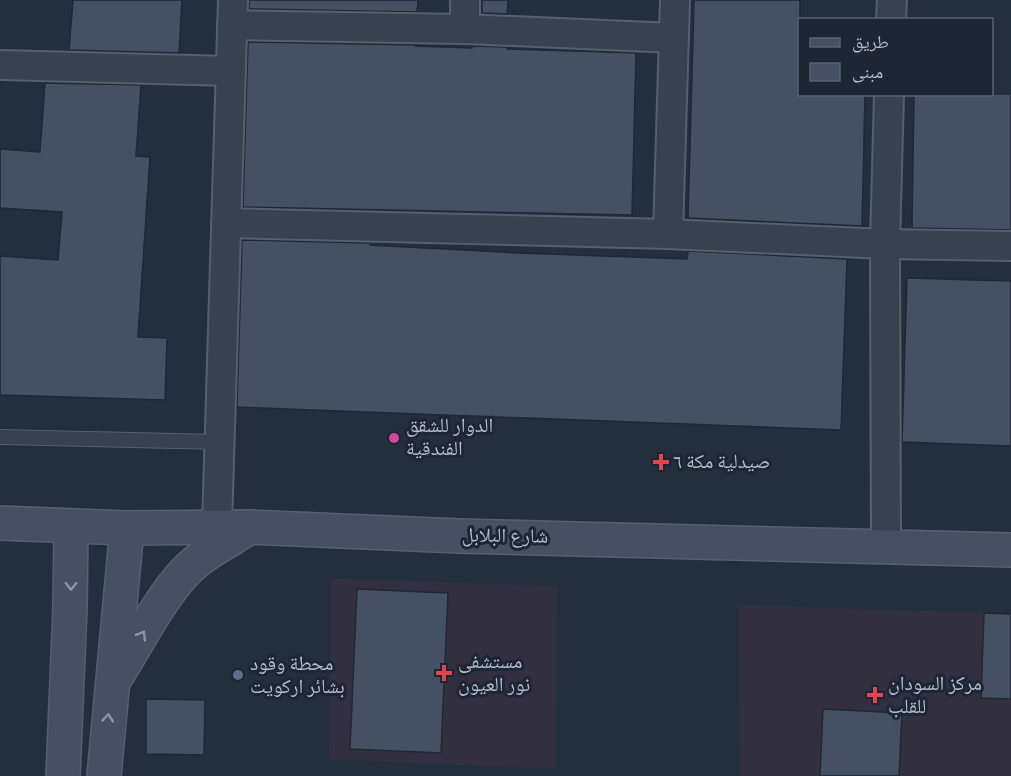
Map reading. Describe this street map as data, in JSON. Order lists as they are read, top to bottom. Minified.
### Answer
{"streets":{"street":["شارع البلابل"]},"places":{"other":["الدوار للشقق الفندقية","محطة وقود بشائر اركويت"],"health":["صيدلية مكة ٦","مستشفى نور العيون","مركز السودان للقلب"]},"legend":["طريق","مبنى"]}
